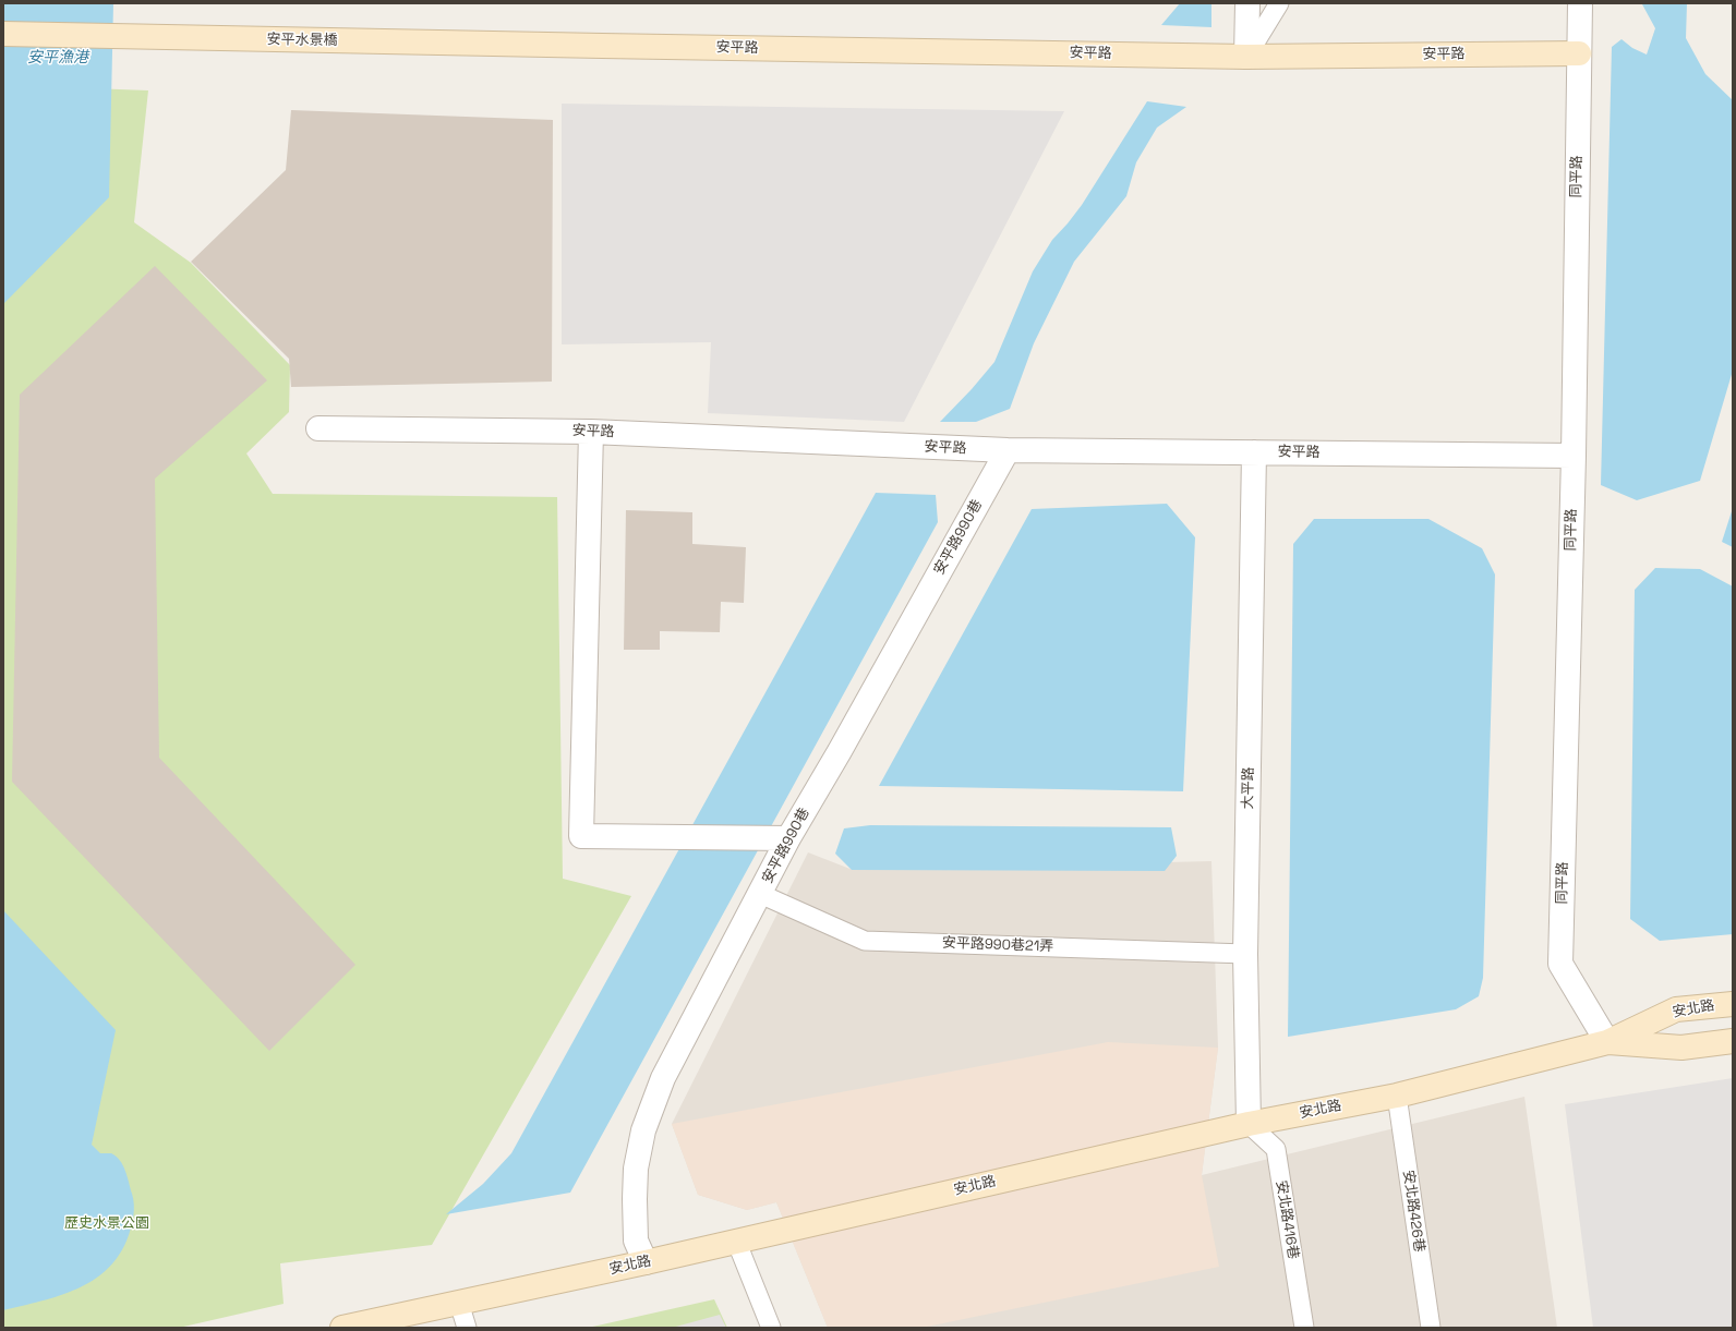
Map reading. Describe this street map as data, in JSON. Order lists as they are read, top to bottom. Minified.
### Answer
{"streets":{"street":["安平水景橋","安平路","同平路","安平路990巷","大平路","安北路"],"lane":["安平路990巷21弄","安北路426巷","安北路416巷"]},"crossings":[["安平水景橋","安平路"],["安平路","同平路"],["安平路","安平路990巷"],["安平路","大平路"],["同平路","安北路"],["安平路990巷","安平路990巷21弄"],["安平路990巷","安北路"],["大平路","安平路990巷21弄"],["大平路","安北路"],["大平路","安北路416巷"],["安北路","安北路426巷"],["安北路","安北路416巷"]],"water":["安平漁港"],"parks":["歷史水景公園"]}
